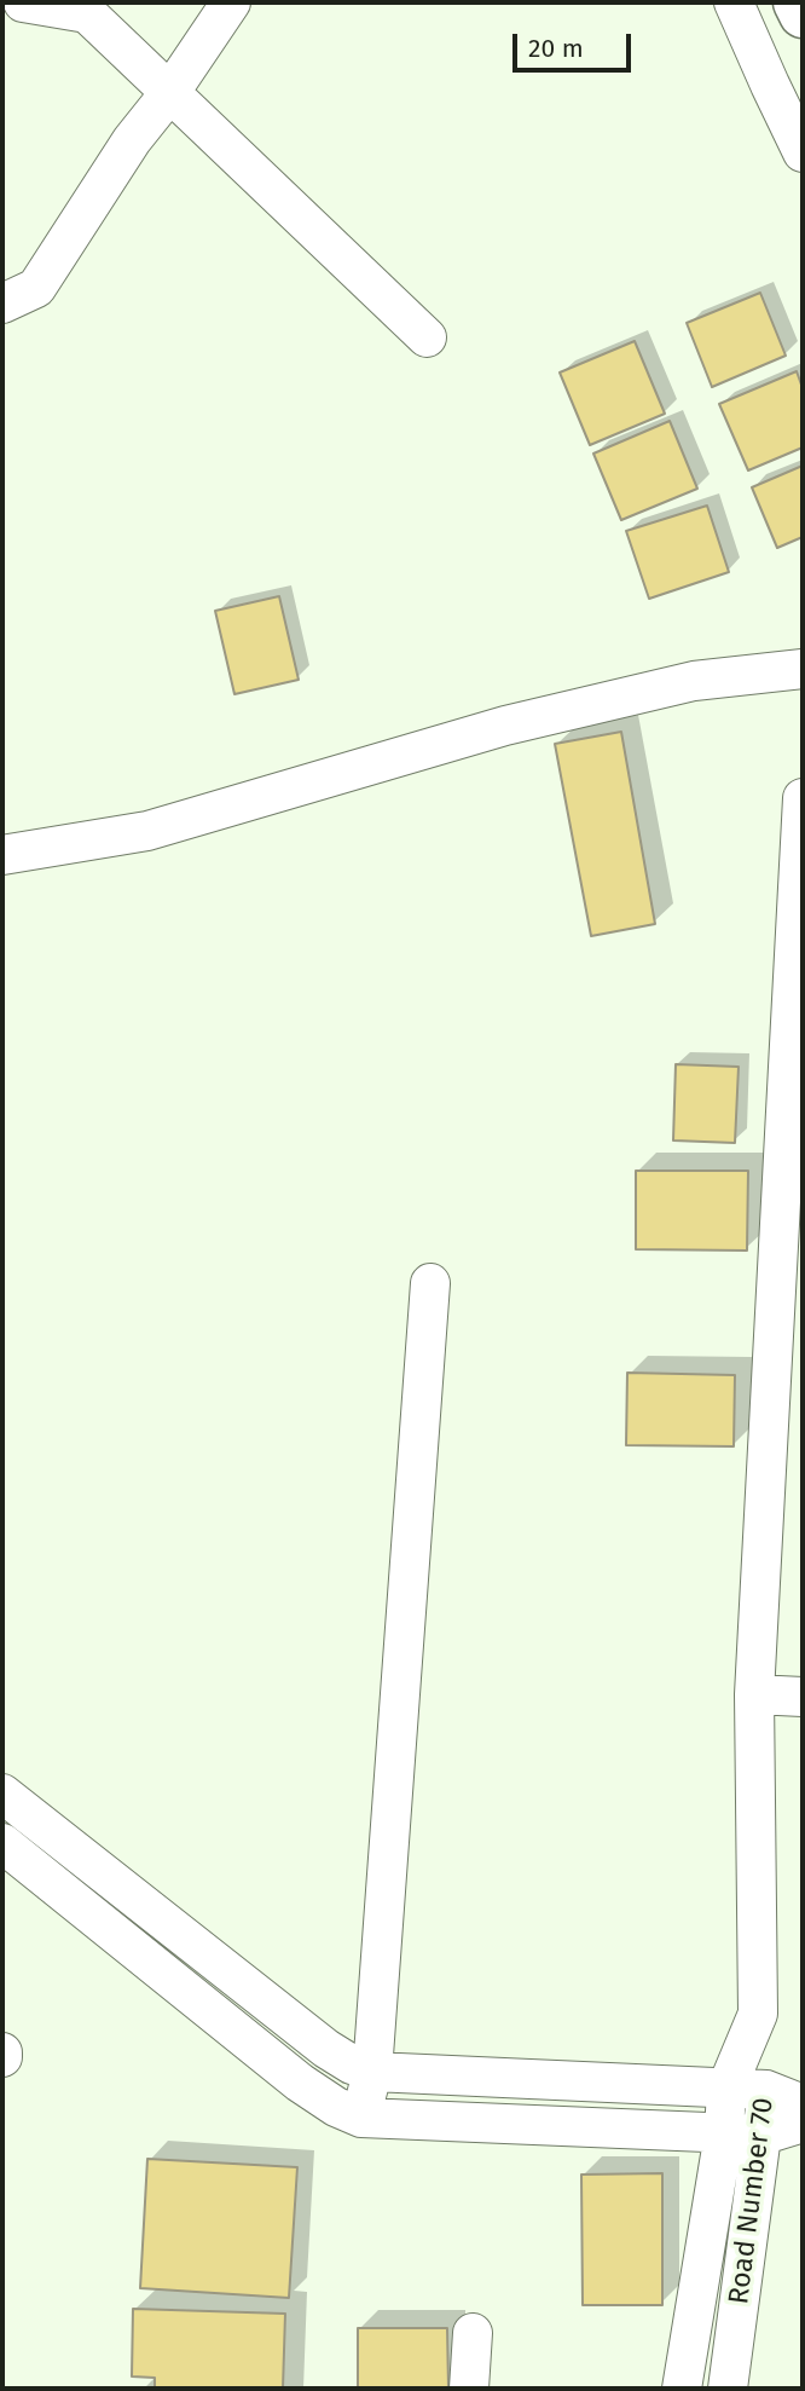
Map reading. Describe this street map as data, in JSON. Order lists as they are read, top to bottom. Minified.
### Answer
{"streets":{"street":["Road Number 70"]},"scale_bar":"20 m"}
